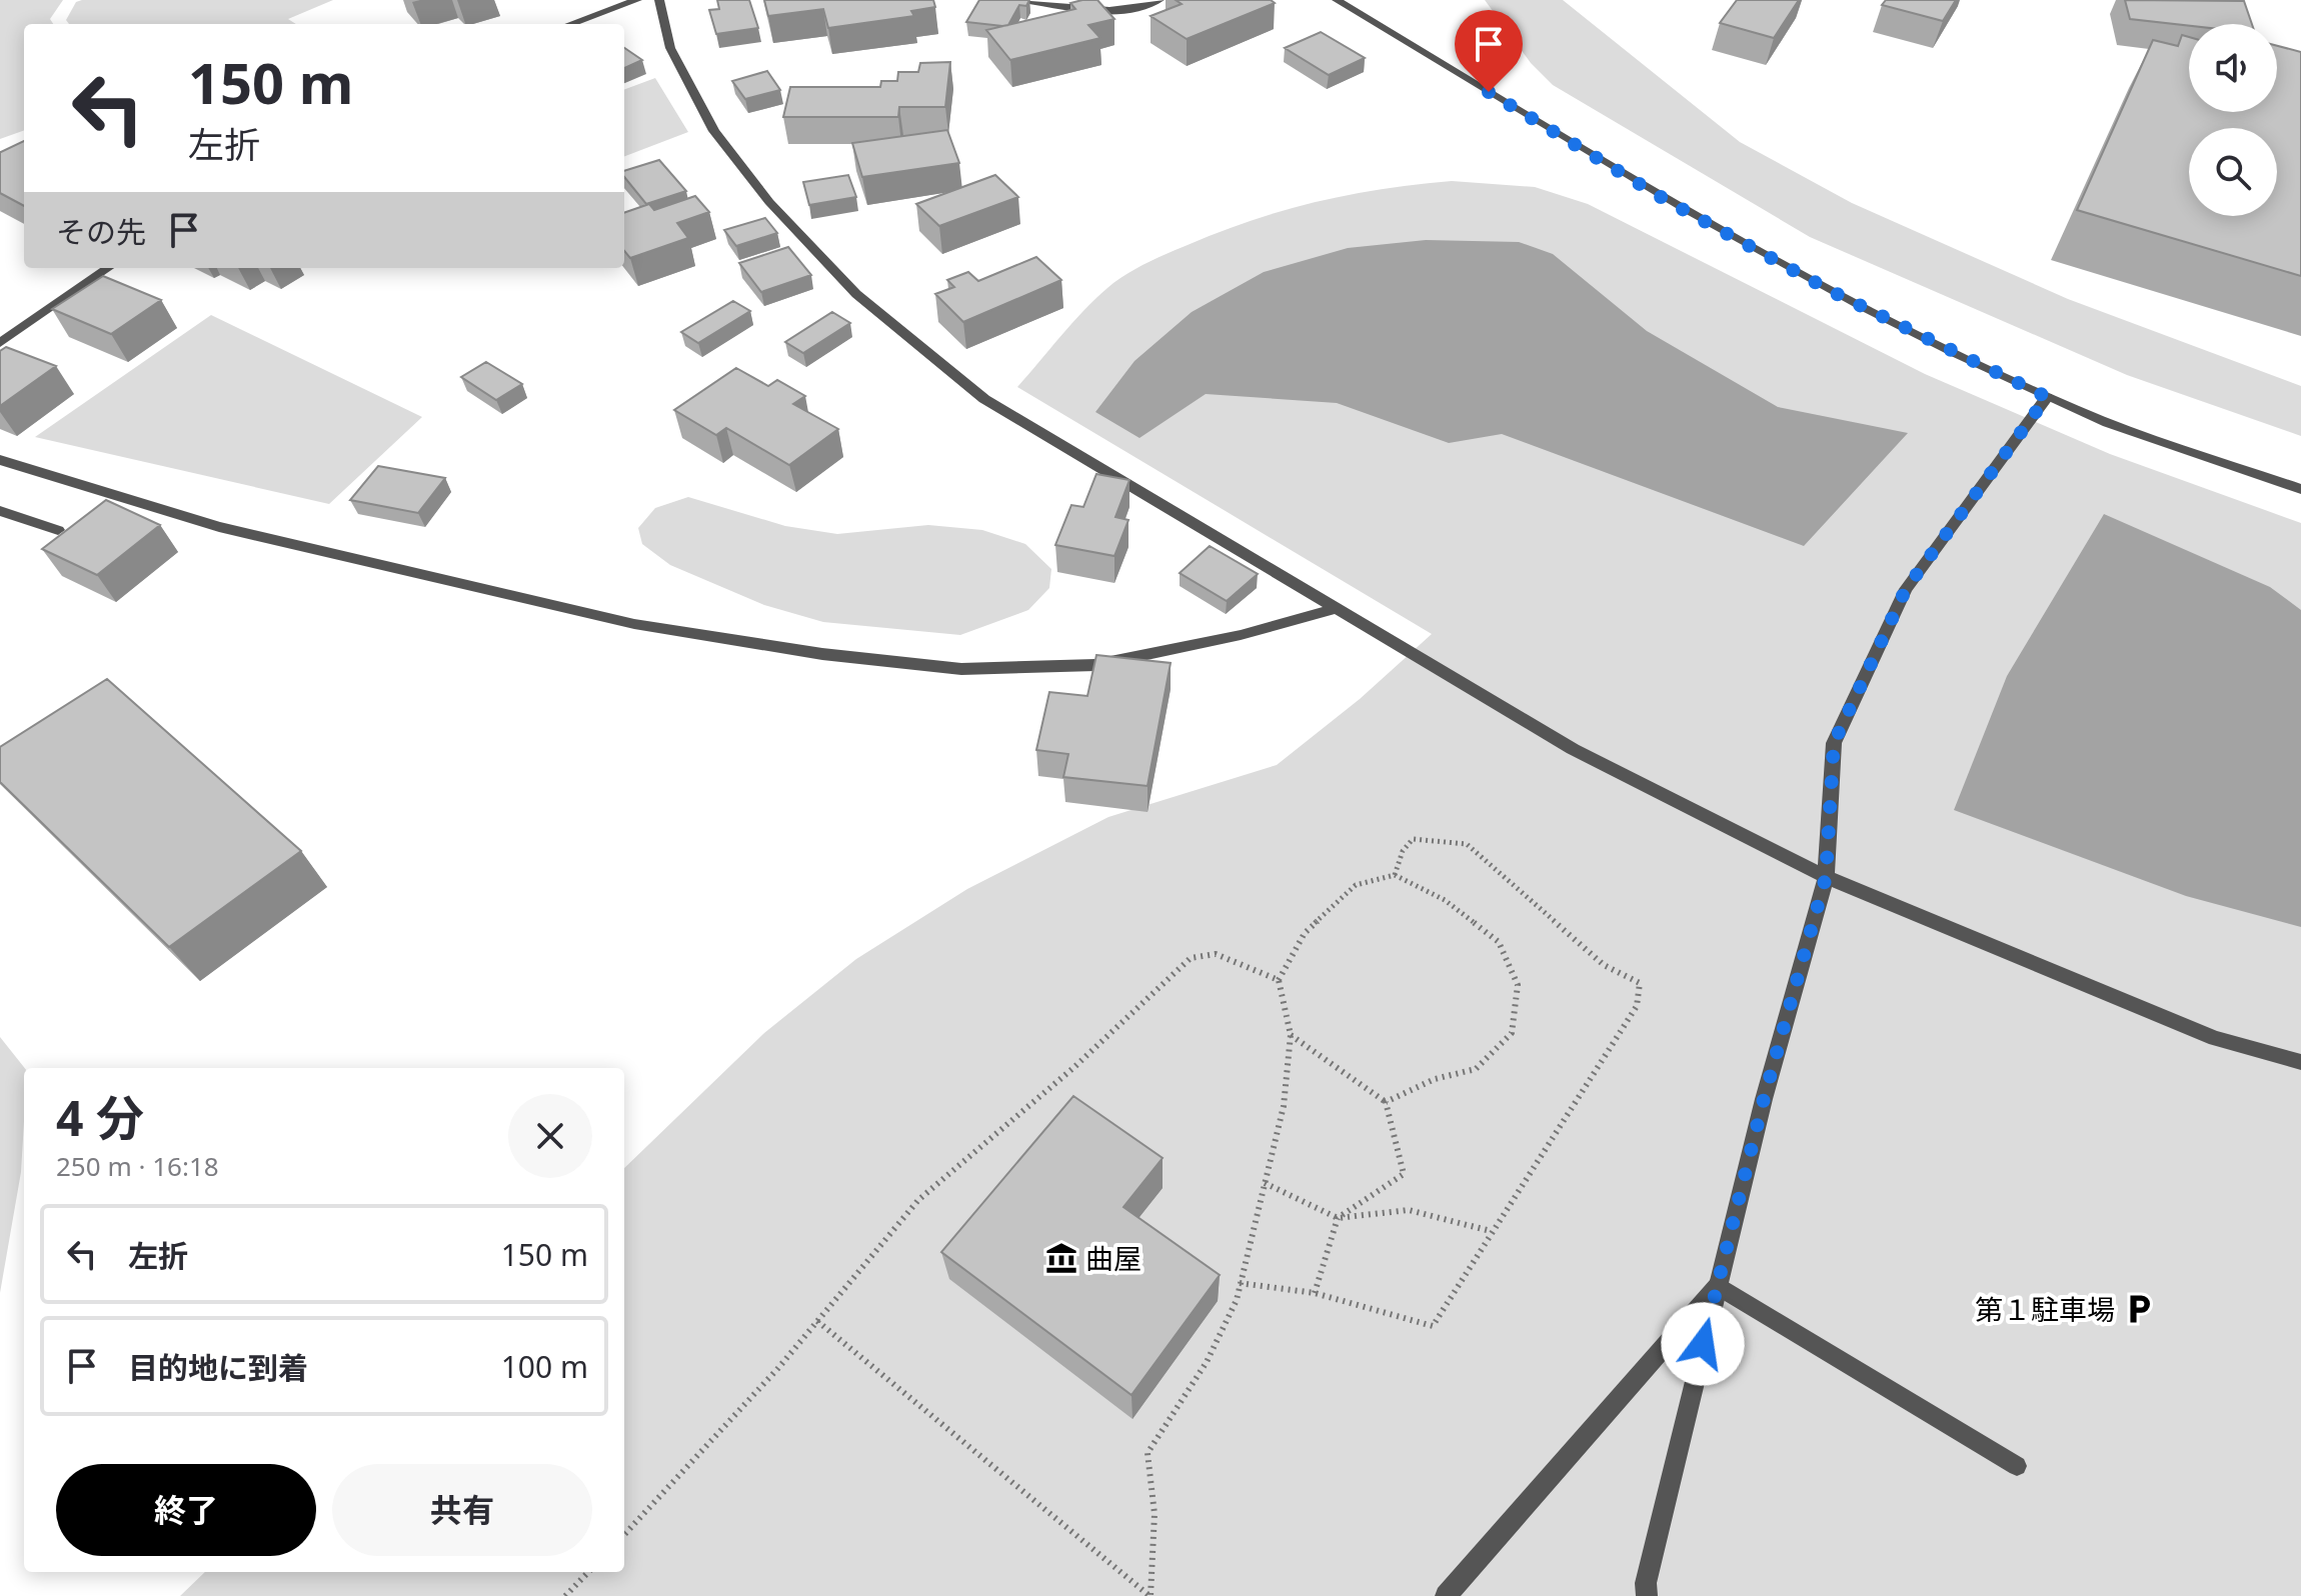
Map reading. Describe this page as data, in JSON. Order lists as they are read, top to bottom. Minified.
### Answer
{"places":{"museum":["曲屋"],"parking":["第１駐車場"]},"page":{"turn":["150 m","左折"],"then":"その先","heading":["4 分","250 m · 16:18"],"list":[{"name":"左折","value":"150 m"},{"name":"目的地に到着","value":"100 m"}],"buttons":["終了","共有"]}}
